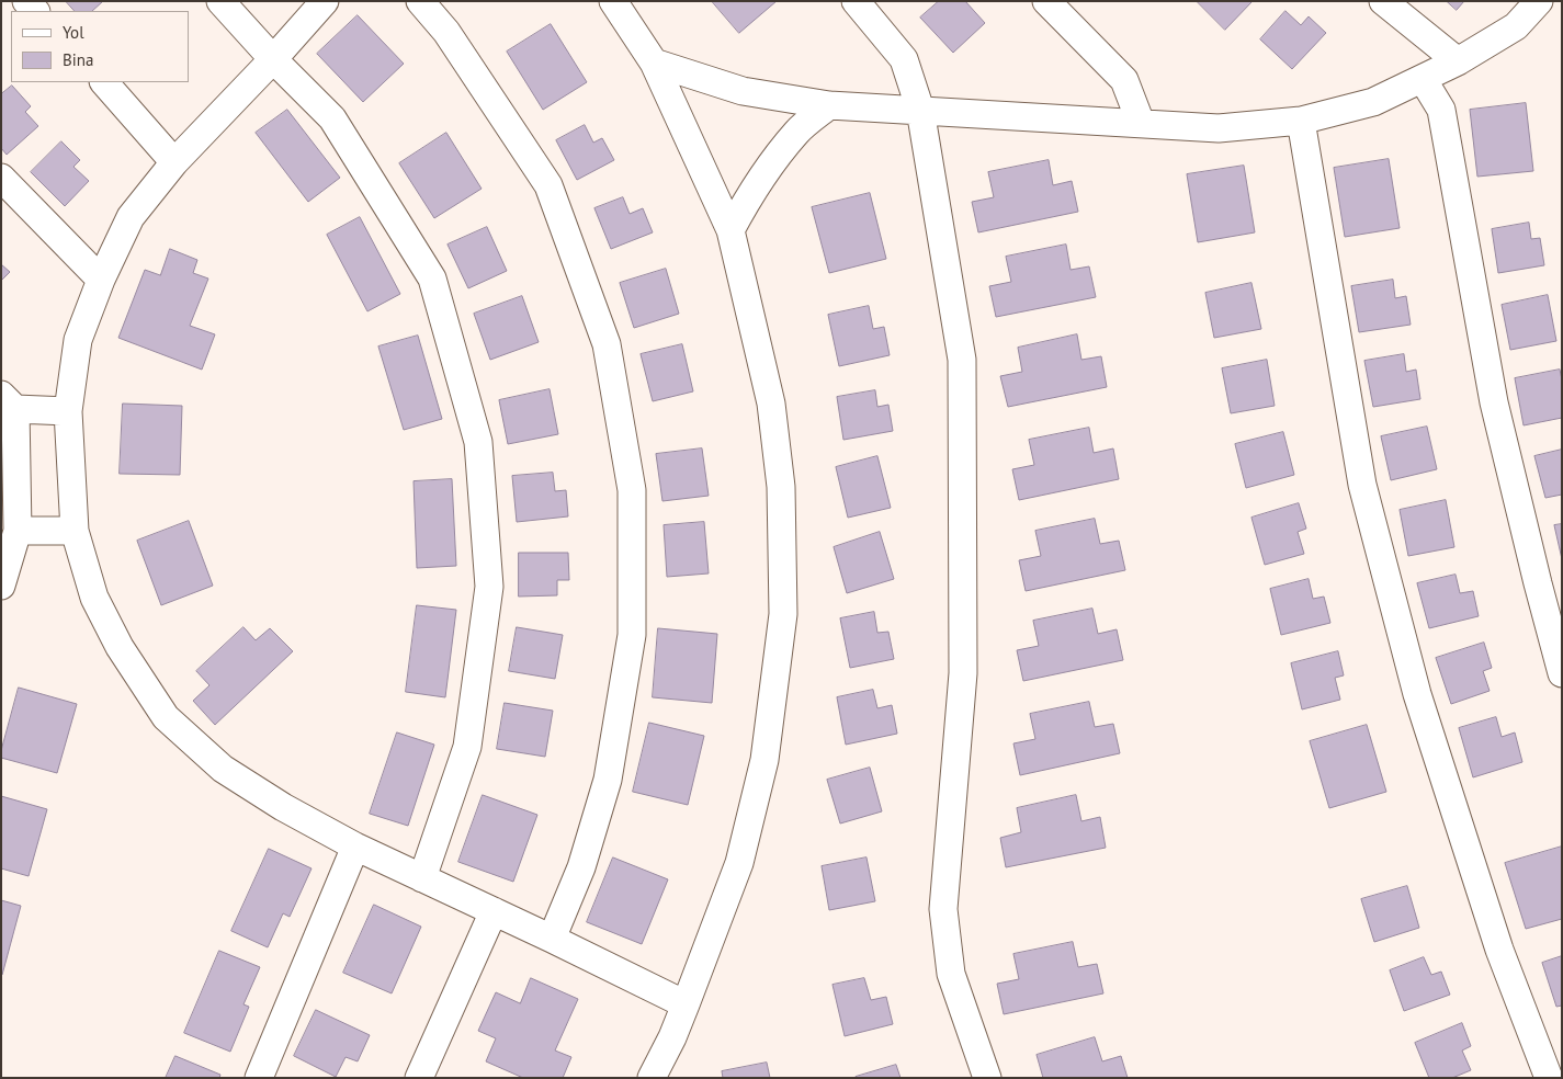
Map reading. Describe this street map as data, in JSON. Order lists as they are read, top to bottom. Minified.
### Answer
{"legend":["Yol","Bina"]}
